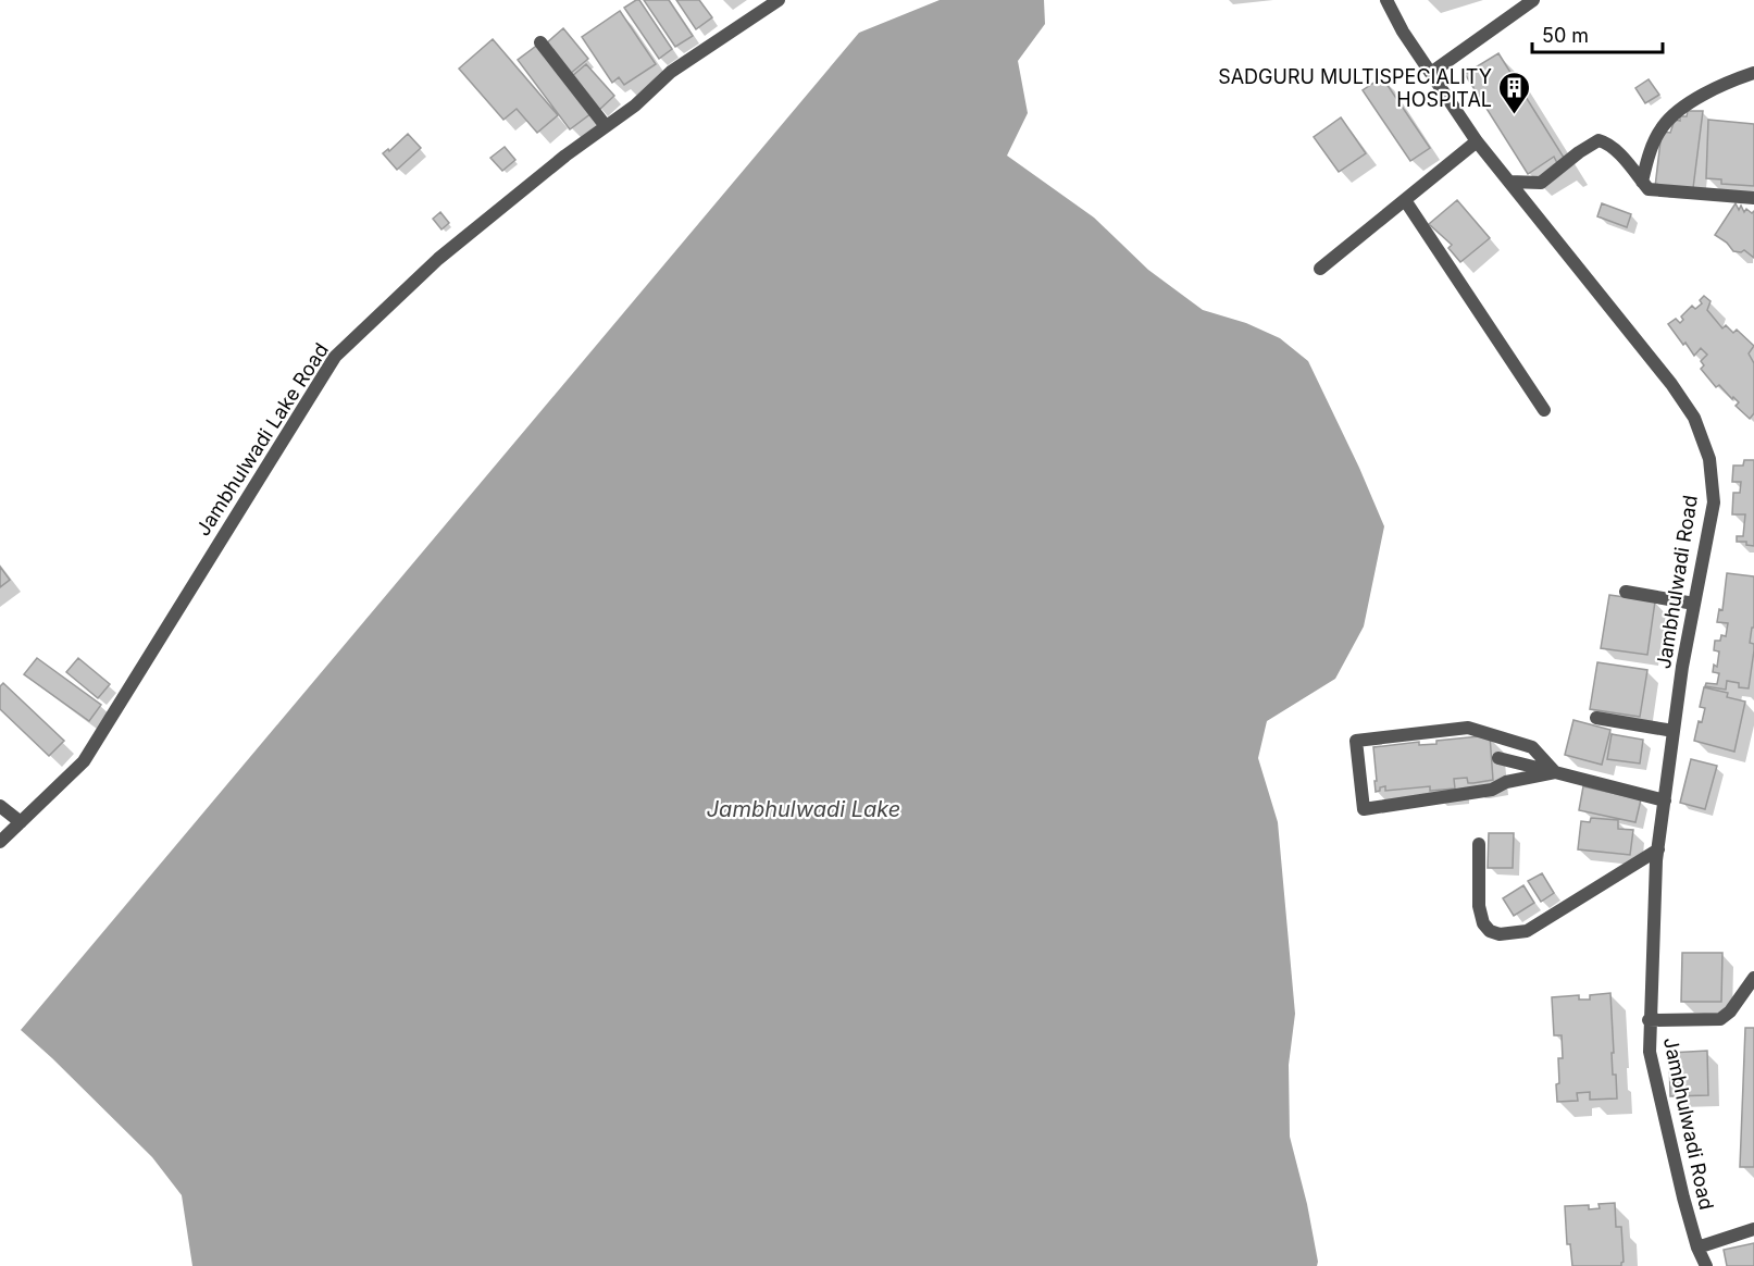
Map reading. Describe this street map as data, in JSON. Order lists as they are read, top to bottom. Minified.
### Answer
{"streets":{"street":["Jambhulwadi Lake Road","Jambhulwadi Road"]},"water":["Jambhulwadi Lake"],"places":{"building":["SADGURU MULTISPECIALITY HOSPITAL"]},"scale_bar":"50 m"}
